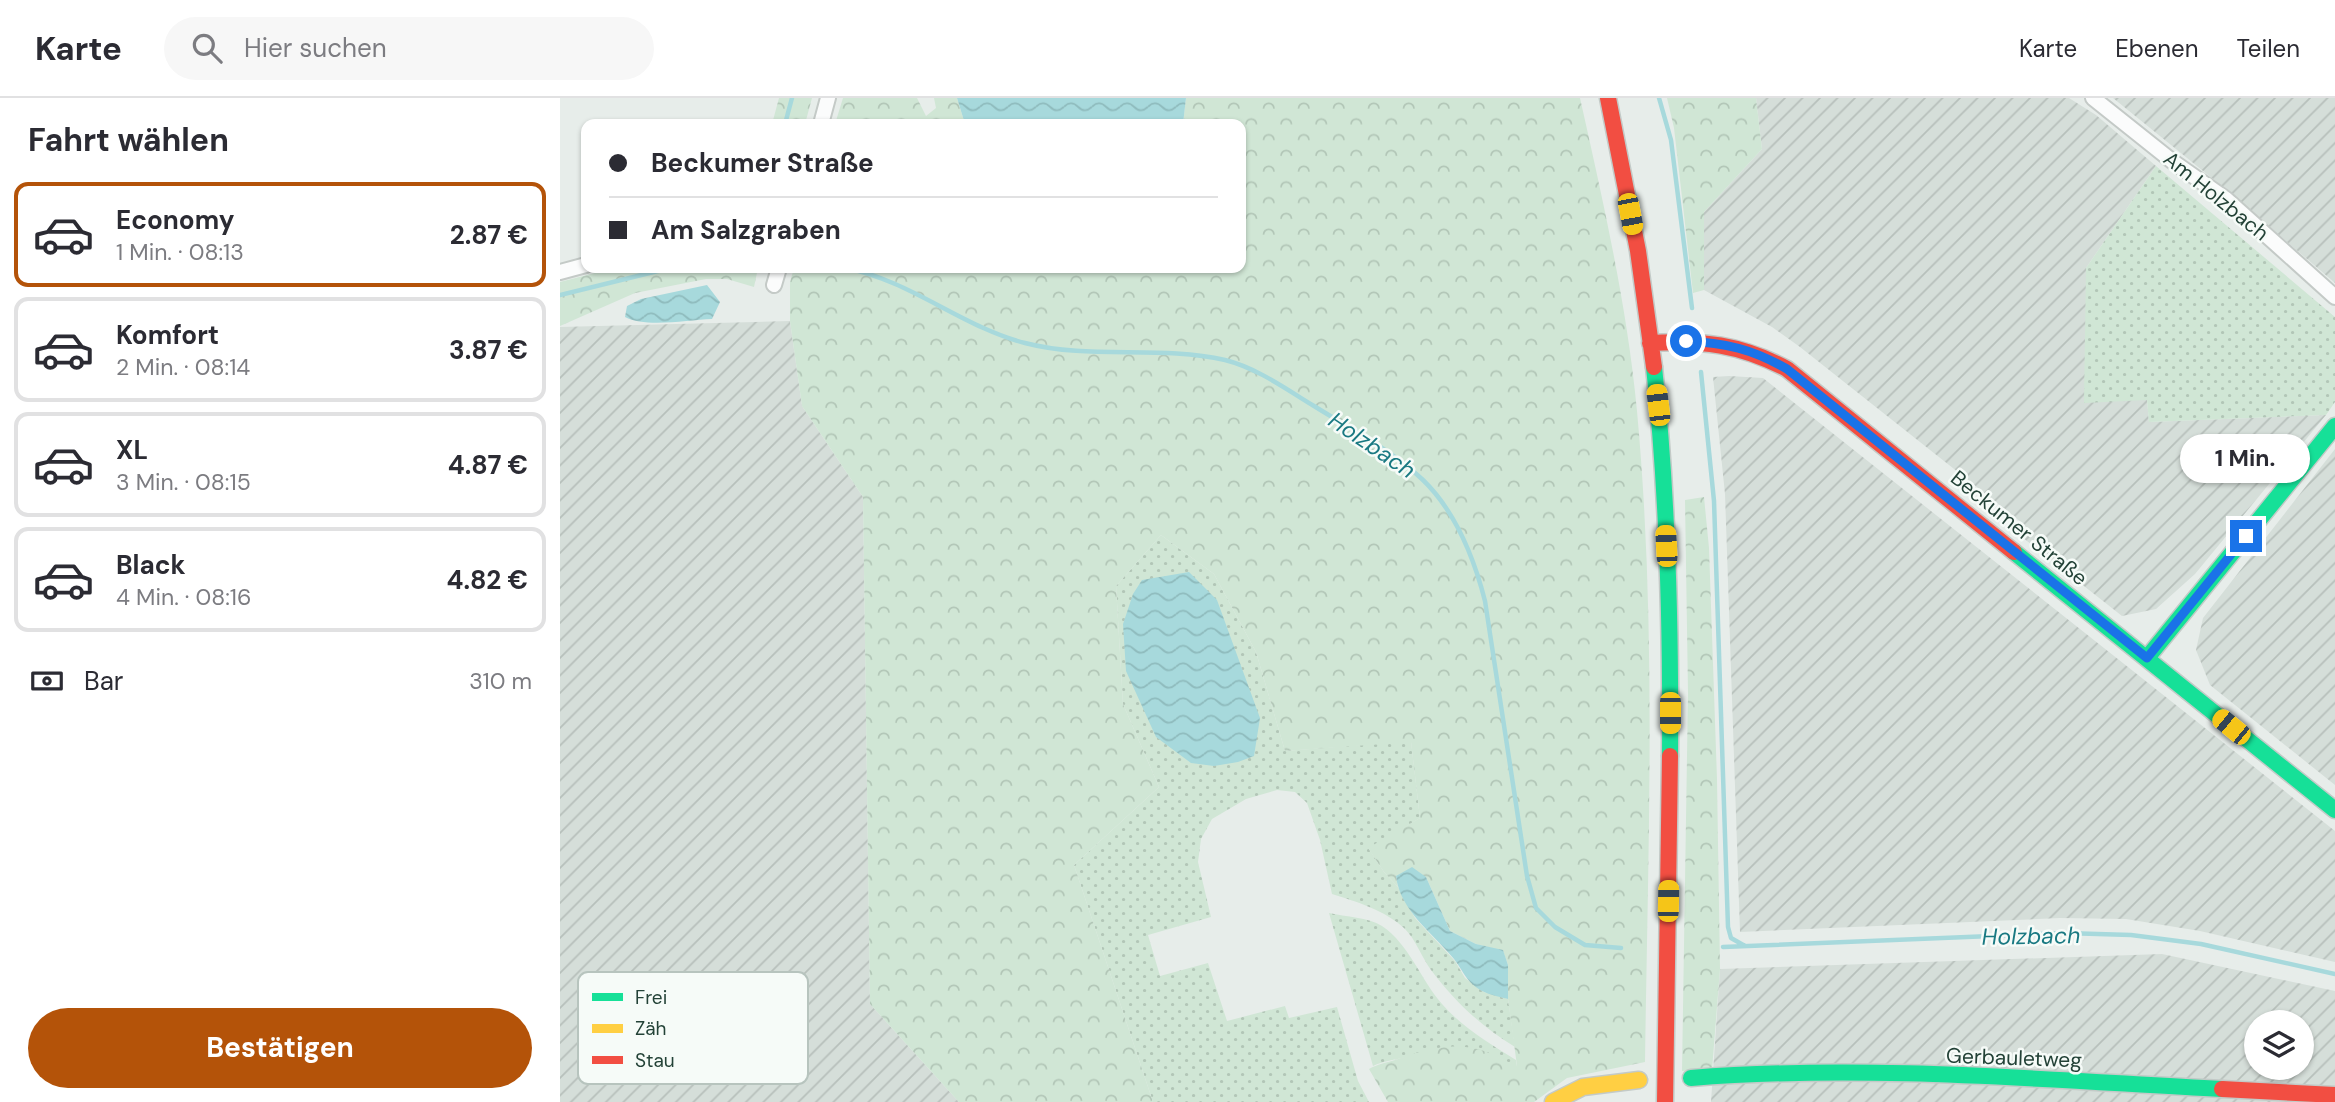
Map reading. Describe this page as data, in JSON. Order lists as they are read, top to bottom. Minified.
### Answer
{"streets":{"street":["Am Holzbach","Beckumer Straße","Gerbauletweg"]},"water":["Holzbach"],"legend":["Frei","Zäh","Stau"],"page":{"header":"Karte","search":"Hier suchen","nav":["Karte","Ebenen","Teilen"],"heading":"Fahrt wählen","banner":["Beckumer Straße","Am Salzgraben"],"list":[{"name":"Economy","note":"1 Min. · 08:13","value":"2.87 €"},{"name":"Komfort","note":"2 Min. · 08:14","value":"3.87 €"},{"name":"XL","note":"3 Min. · 08:15","value":"4.87 €"},{"name":"Black","note":"4 Min. · 08:16","value":"4.82 €"}],"bubble":"1 Min.","pay":["Bar","310 m"],"buttons":"Bestätigen"}}
